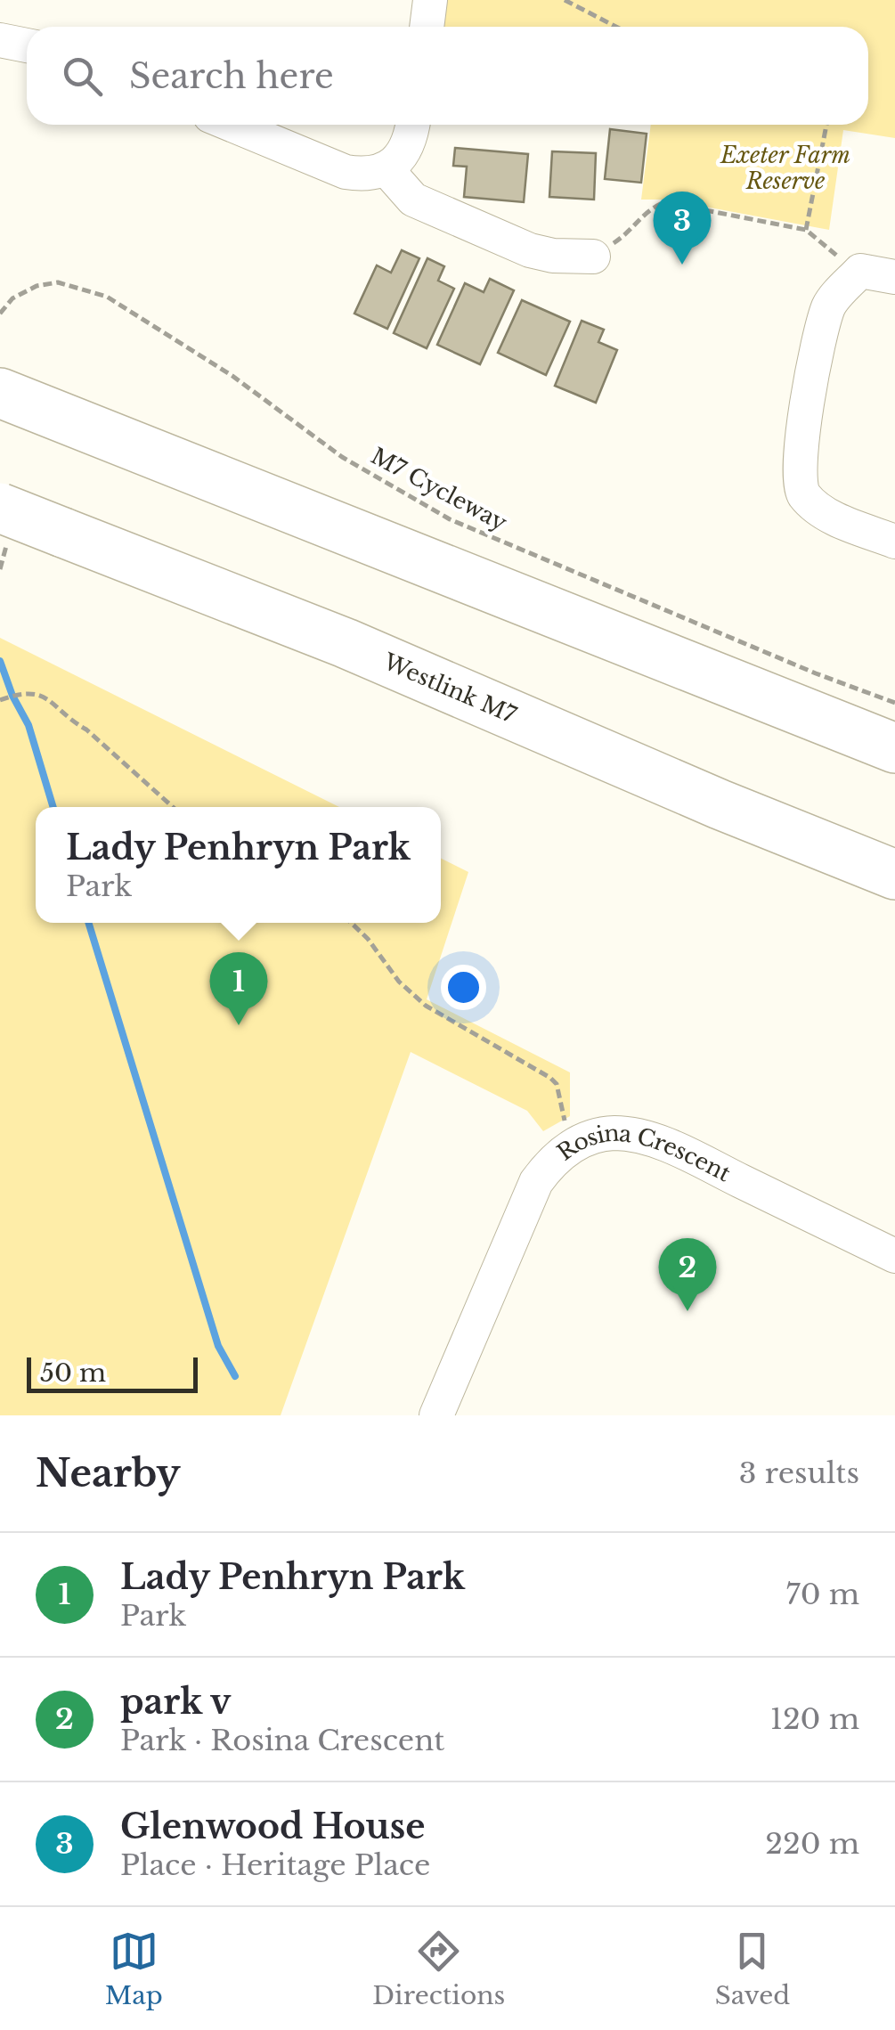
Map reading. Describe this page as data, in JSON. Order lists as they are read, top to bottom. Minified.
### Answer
{"streets":{"highway":["Westlink M7"],"street":["Rosina Crescent"],"path":["M7 Cycleway"]},"parks":["Exeter Farm Reserve"],"scale_bar":"50 m","page":{"search":"Search here","pins":["3","1","2"],"popup":["Lady Penhryn Park","Park"],"scale":"50 m","heading":["Nearby","3 results"],"list":[{"mark":"1","name":"Lady Penhryn Park","note":"Park","value":"70 m"},{"mark":"2","name":"park v","note":"Park · Rosina Crescent","value":"120 m"},{"mark":"3","name":"Glenwood House","note":"Place · Heritage Place","value":"220 m"}],"nav":["Map","Directions","Saved"]}}
